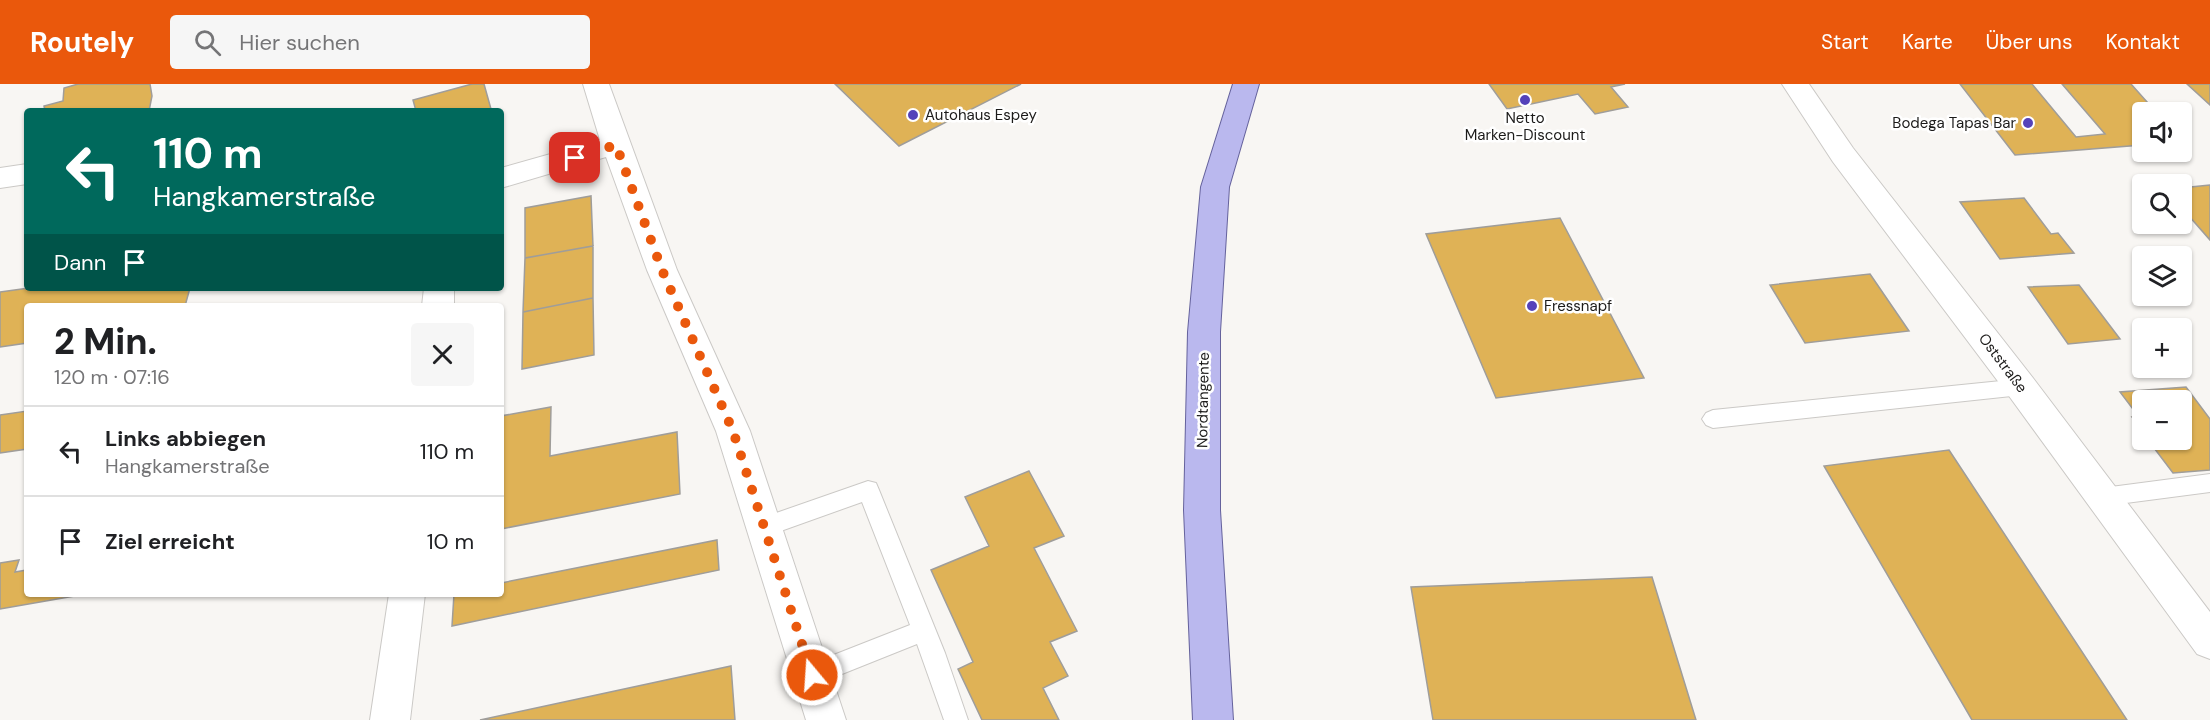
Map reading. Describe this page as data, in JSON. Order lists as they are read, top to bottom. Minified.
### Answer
{"streets":{"main road":["Nordtangente"],"street":["Oststraße"]},"places":["Netto Marken-Discount","Autohaus Espey","Bodega Tapas Bar","Fressnapf"],"page":{"header":"Routely","search":"Hier suchen","nav":["Start","Karte","Über uns","Kontakt"],"map_buttons":["+","−"],"turn":["110 m","Hangkamerstraße"],"then":"Dann","heading":["2 Min.","120 m · 07:16"],"list":[{"name":"Links abbiegen","note":"Hangkamerstraße","value":"110 m"},{"name":"Ziel erreicht","value":"10 m"}]}}
